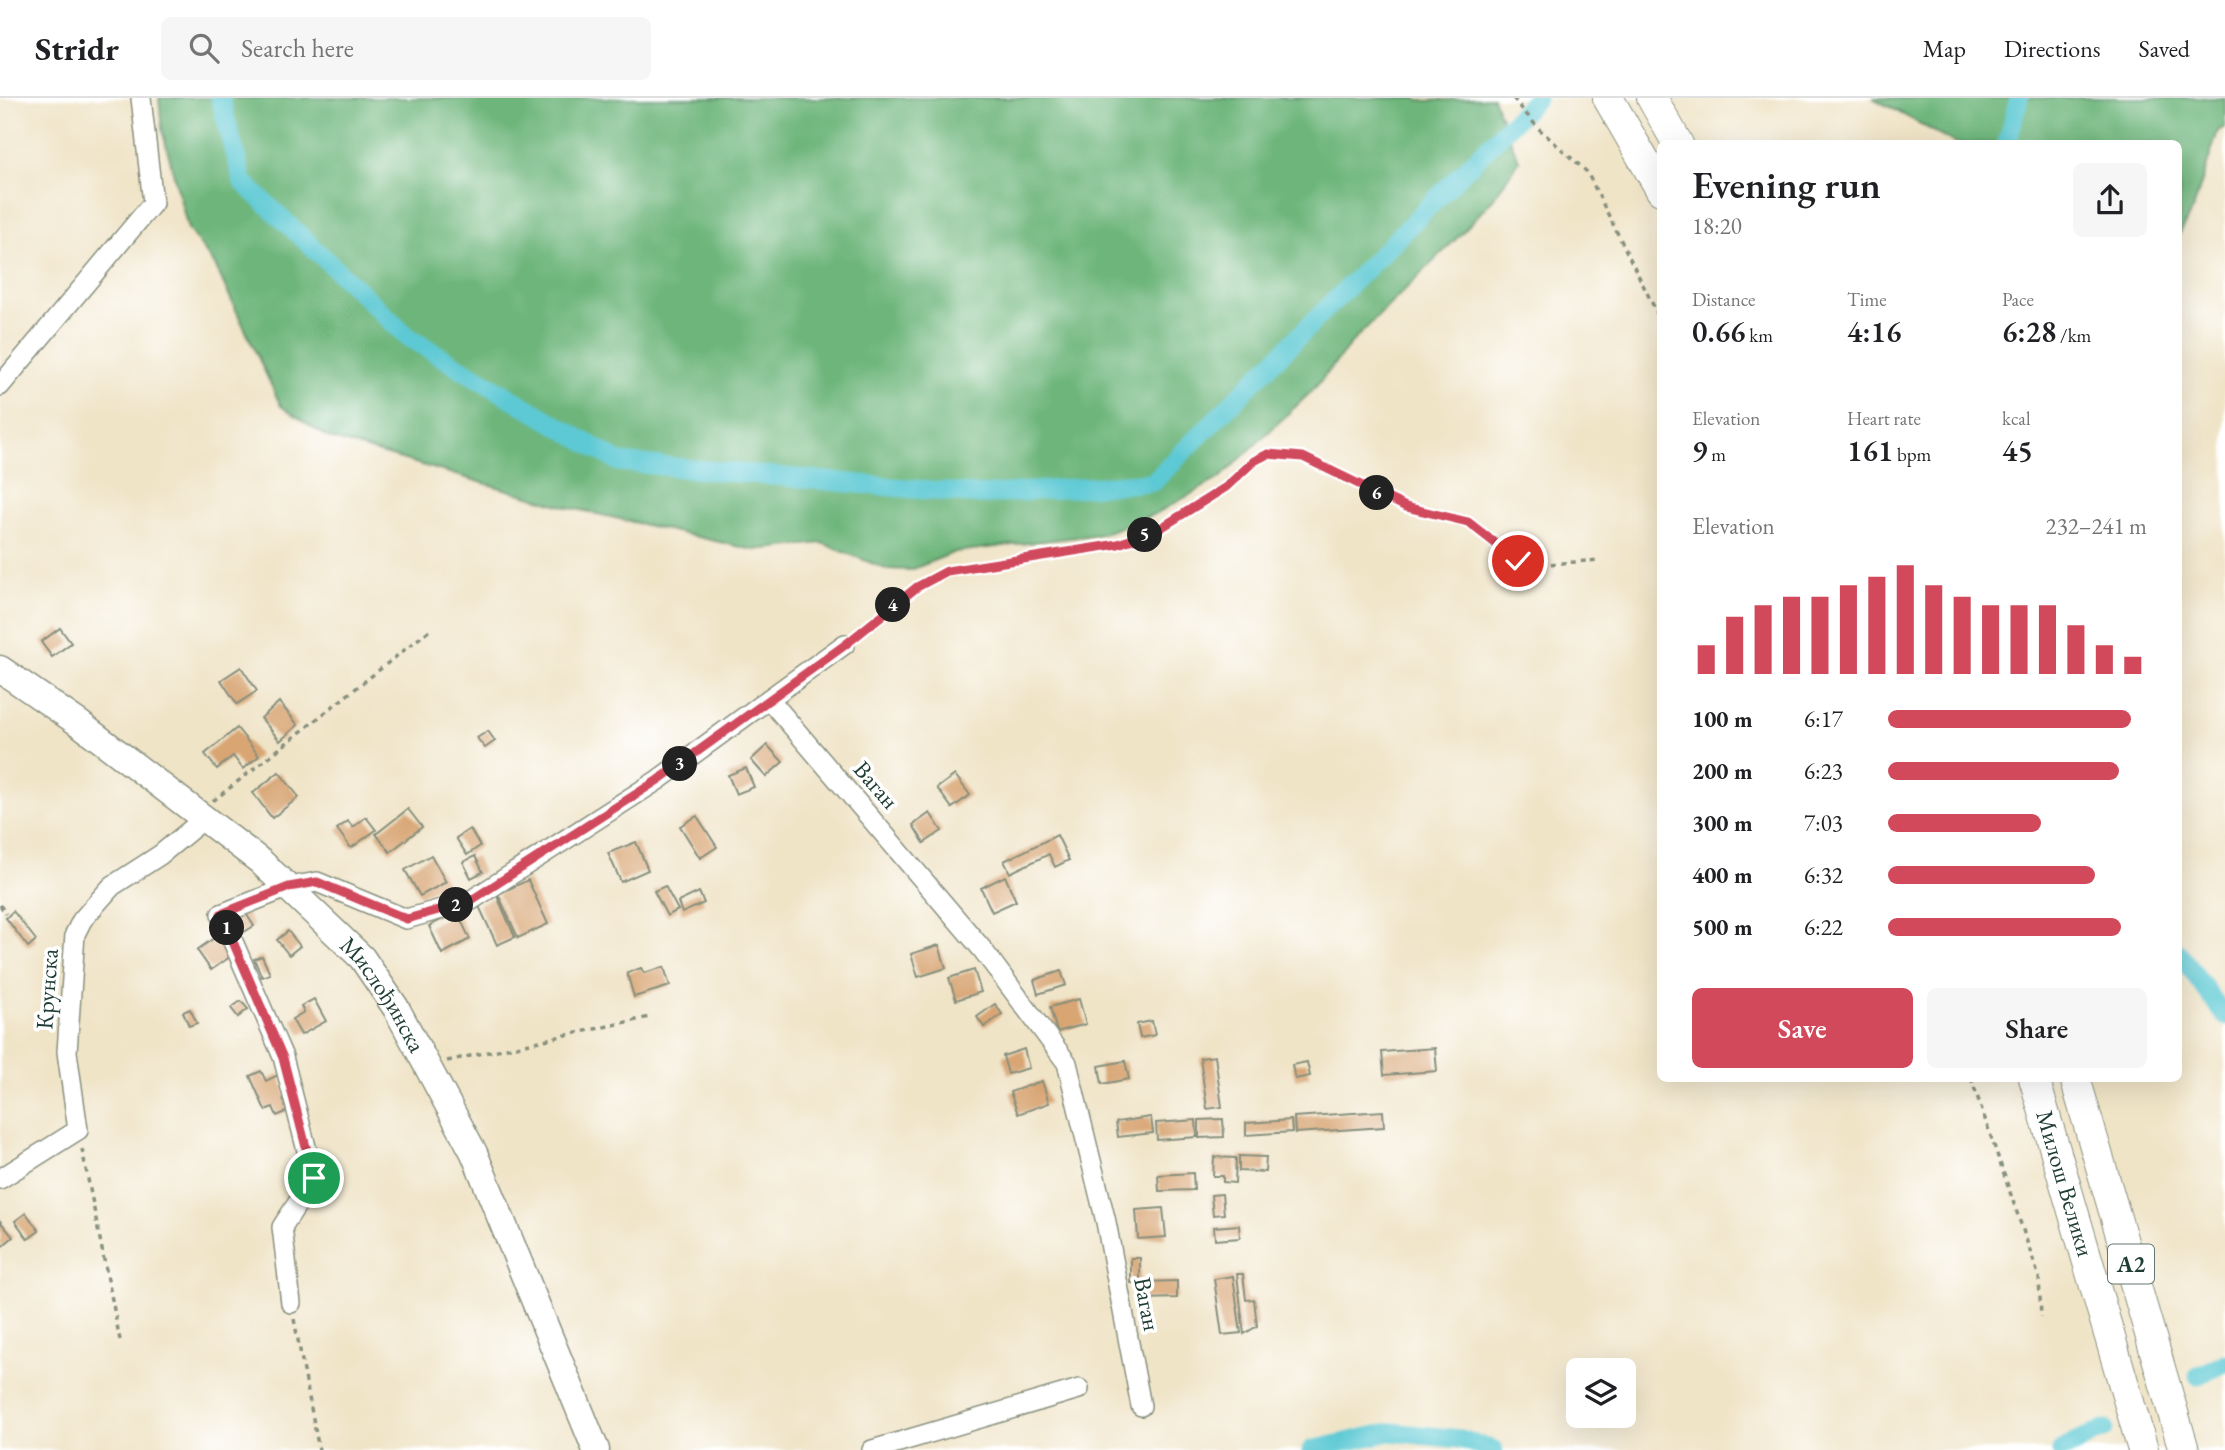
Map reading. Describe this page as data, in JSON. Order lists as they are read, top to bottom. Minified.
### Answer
{"streets":{"highway":["Милош Велики","A2"],"main road":["Мислођинска"],"street":["Ваган","Крунска"]},"crossings":[["Крунска","Мислођинска"]],"page":{"header":"Stridr","search":"Search here","nav":["Map","Directions","Saved"],"heading":["Evening run","18:20"],"stats":[["Distance","0.66 km"],["Time","4:16"],["Pace","6:28 /km"],["Elevation","9 m"],["Heart rate","161 bpm"],["kcal","45"]],"pins":["6","5","4","3","2","1"],"chart":["Elevation","232–241 m"],"list":[{"name":"100 m","note":"6:17"},{"name":"200 m","note":"6:23"},{"name":"300 m","note":"7:03"},{"name":"400 m","note":"6:32"},{"name":"500 m","note":"6:22"}],"buttons":["Save","Share"]}}
